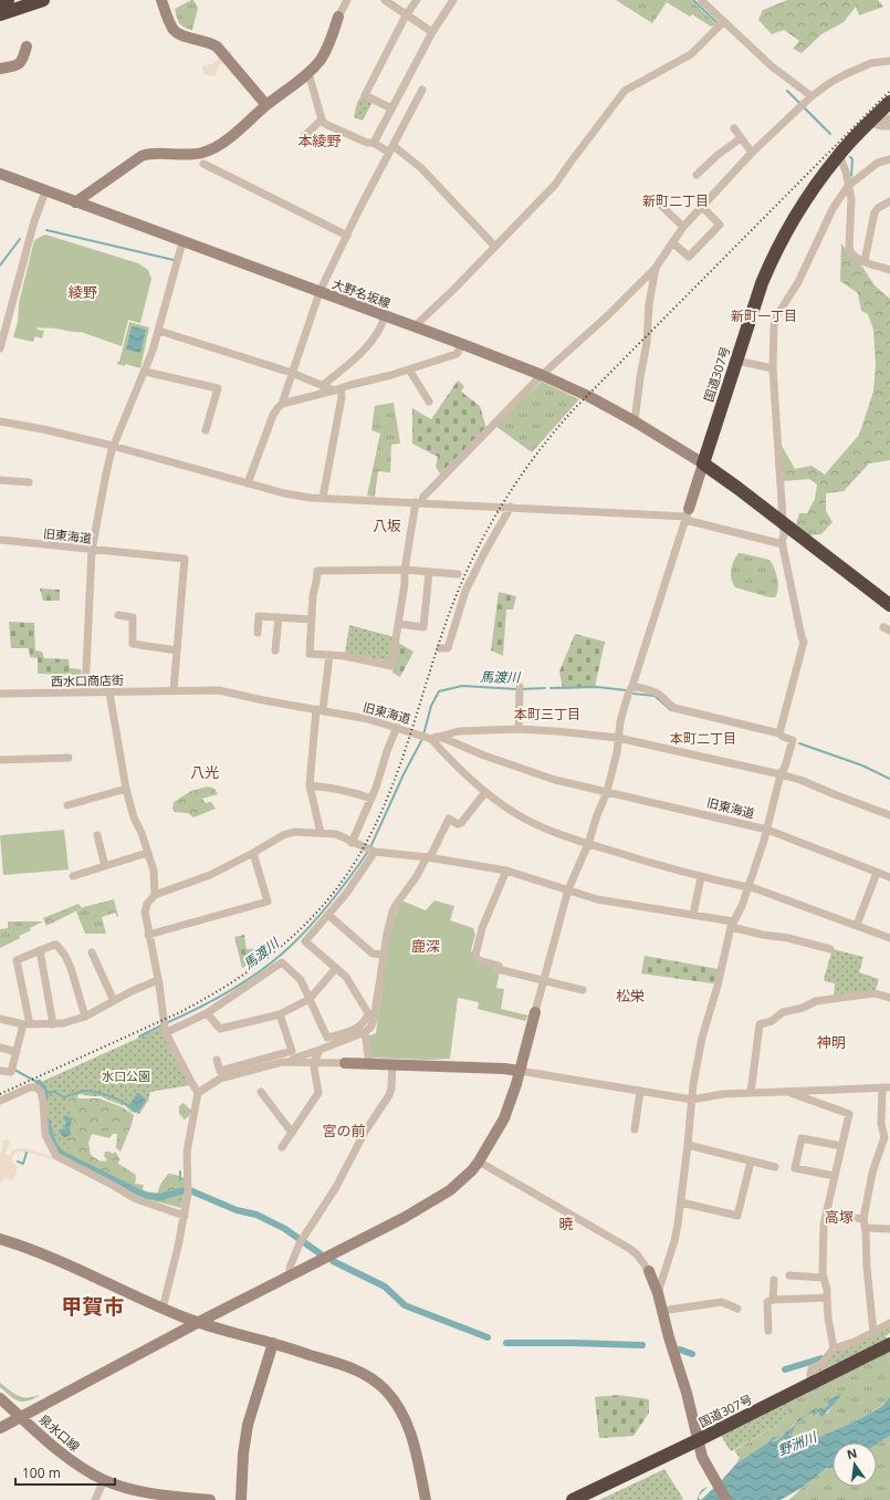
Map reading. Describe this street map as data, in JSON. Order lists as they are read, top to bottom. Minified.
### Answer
{"streets":{"highway":["国道307号"],"street":["大野名坂線","旧東海道","西水口商店街","泉水口線"]},"crossings":[["大野名坂線","国道307号"],["旧東海道","西水口商店街"]],"districts":["本綾野","新町二丁目","綾野","新町一丁目","八坂","本町三丁目","本町二丁目","八光","鹿深","松栄","神明","宮の前","高塚","暁","甲賀市"],"water":["馬渡川","野洲川"],"parks":["水口公園"],"scale_bar":"100 m","north":"top"}
